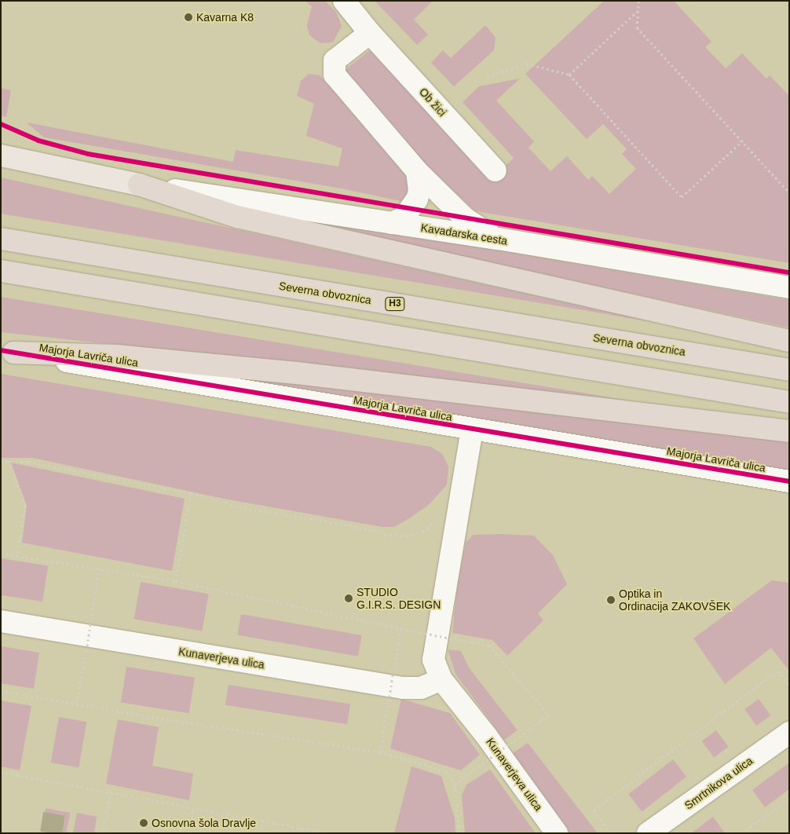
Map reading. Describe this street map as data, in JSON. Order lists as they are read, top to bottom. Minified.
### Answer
{"streets":{"highway":["Severna obvoznica","H3"],"street":["Ob žici","Kavadarska cesta","Majorja Lavriča ulica","Kunaverjeva ulica","Smrtnikova ulica"]},"crossings":[["Majorja Lavriča ulica","Kunaverjeva ulica"]],"places":["Kavarna K8","STUDIO G.I.R.S. DESIGN","Optika in Ordinacija ZAKOVŠEK","Osnovna šola Dravlje"]}
